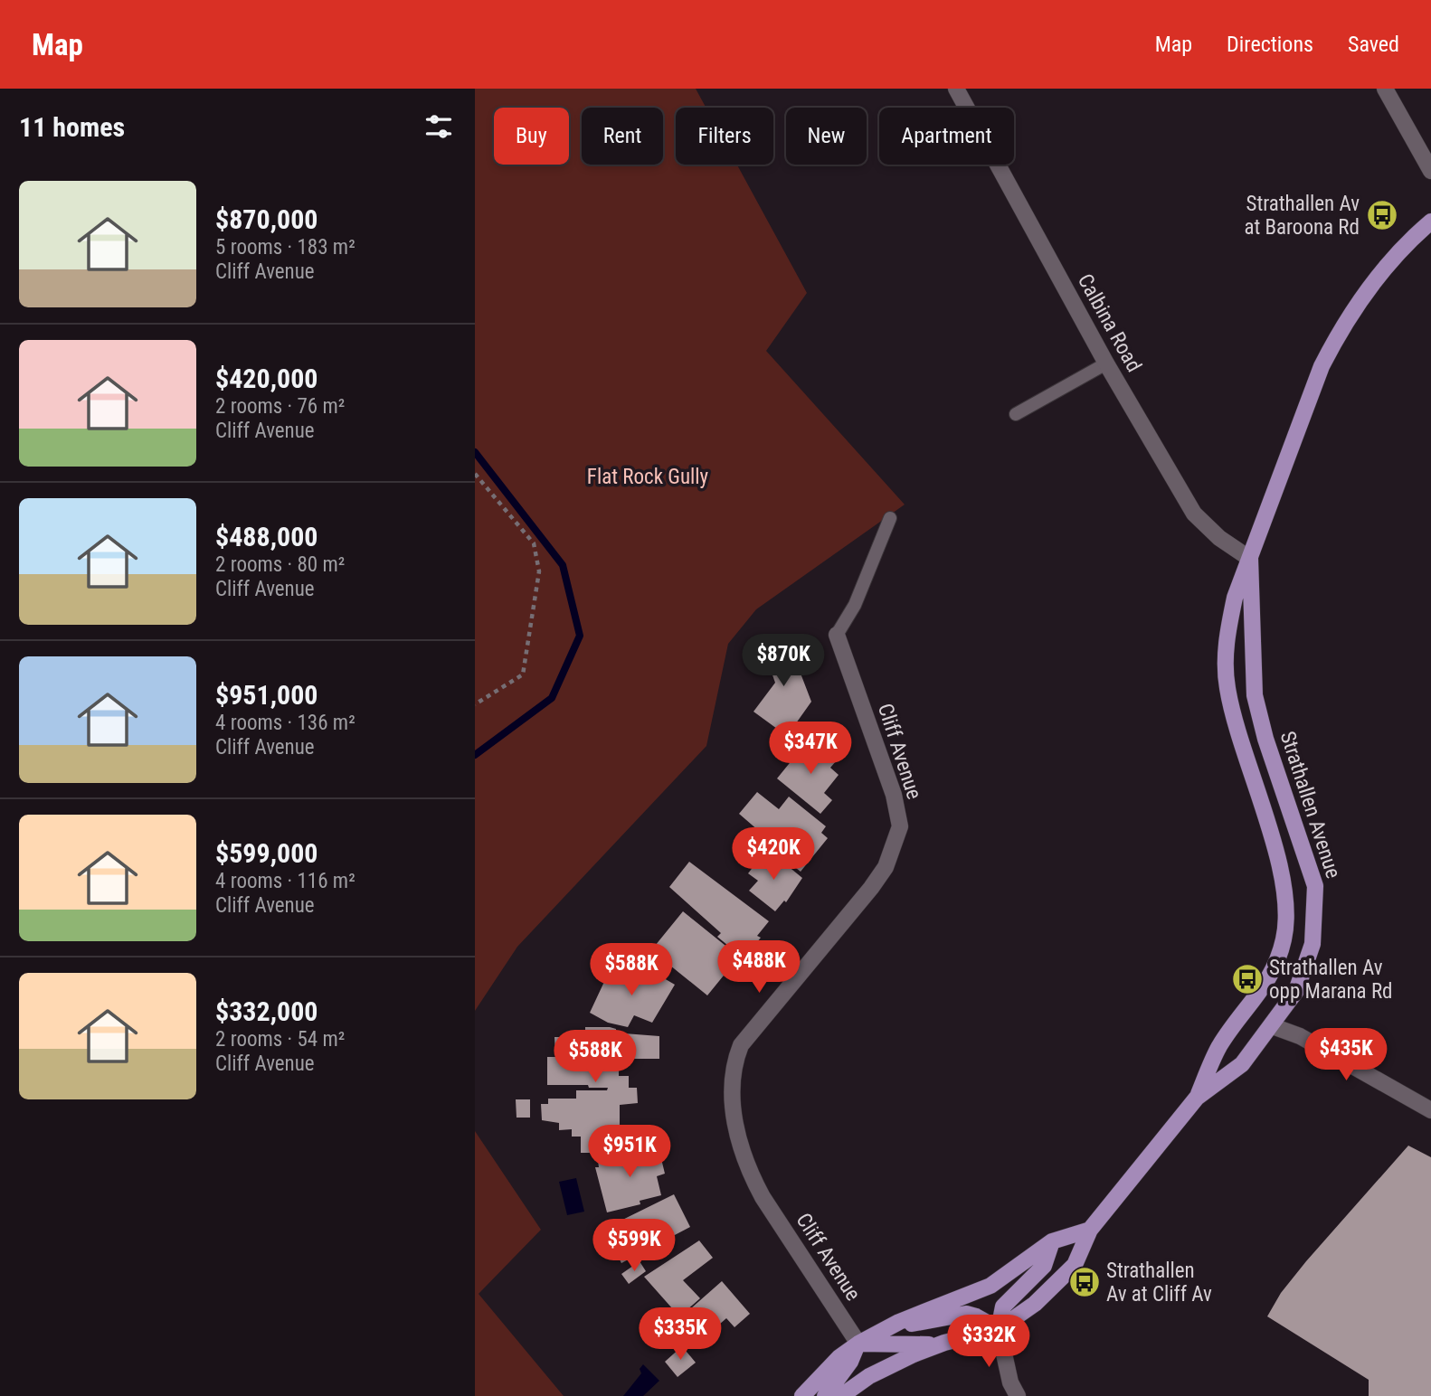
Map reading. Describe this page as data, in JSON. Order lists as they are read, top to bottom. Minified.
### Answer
{"streets":{"main road":["Strathallen Avenue"],"street":["Calbina Road","Cliff Avenue"]},"crossings":[["Calbina Road","Strathallen Avenue"]],"parks":["Flat Rock Gully"],"places":{"bus stop":["Strathallen Av at Baroona Rd","Strathallen Av opp Marana Rd","Strathallen Av at Cliff Av"]},"page":{"header":"Map","nav":["Map","Directions","Saved"],"heading":"11 homes","chip":["Buy","Rent","Filters","New","Apartment"],"list":[{"name":"$870,000","note":"5 rooms · 183 m² · Cliff Avenue"},{"name":"$420,000","note":"2 rooms · 76 m² · Cliff Avenue"},{"name":"$488,000","note":"2 rooms · 80 m² · Cliff Avenue"},{"name":"$951,000","note":"4 rooms · 136 m² · Cliff Avenue"},{"name":"$599,000","note":"4 rooms · 116 m² · Cliff Avenue"},{"name":"$332,000","note":"2 rooms · 54 m² · Cliff Avenue"}],"price":["$870K","$347K","$420K","$488K","$588K","$435K","$588K","$951K","$599K","$335K","$332K"]}}
